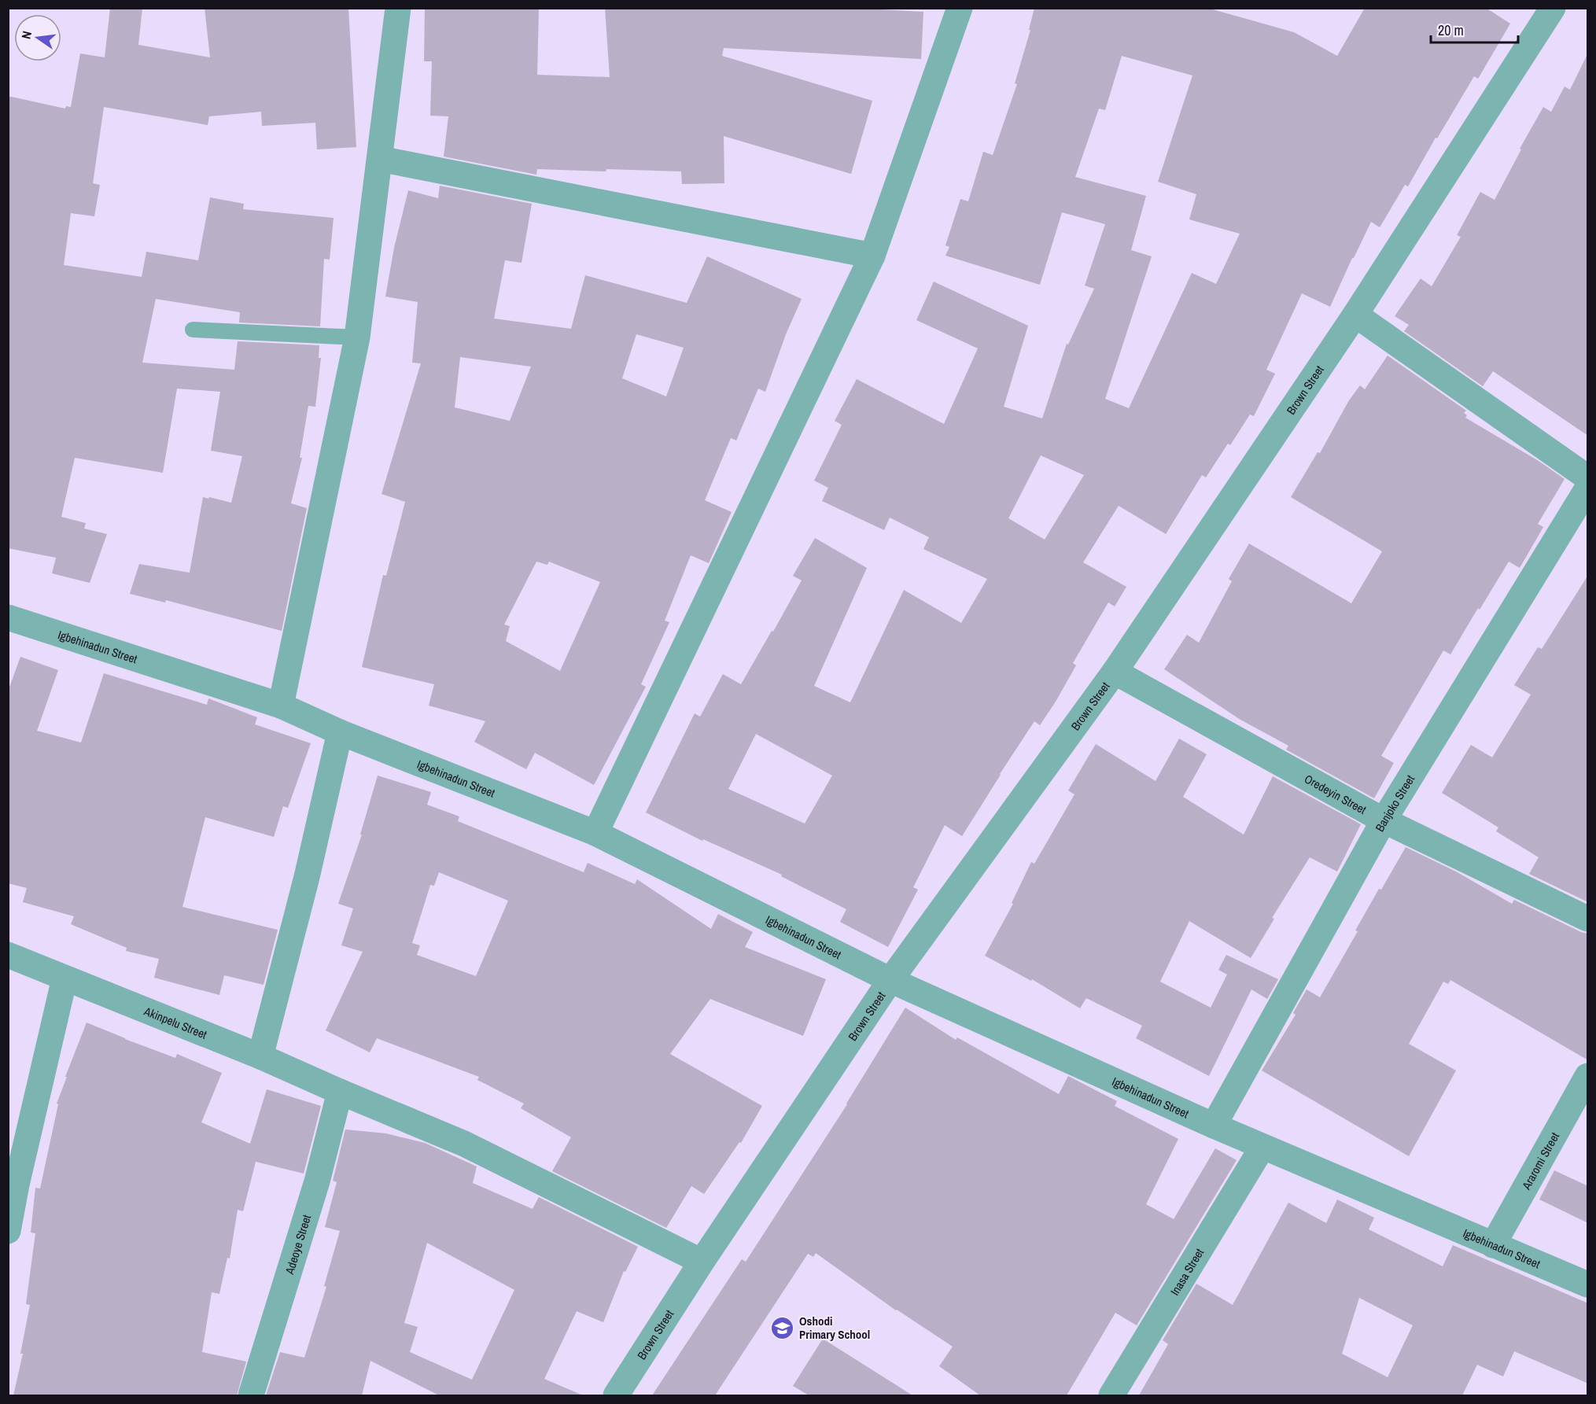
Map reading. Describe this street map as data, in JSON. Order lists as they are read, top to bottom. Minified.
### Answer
{"streets":{"street":["Brown Street","Igbehinadun Street","Oredeyin Street","Banjoko Street","Akinpelu Street","Araromi Street","Adeoye Street","Inasa Street"]},"crossings":[["Brown Street","Igbehinadun Street"],["Brown Street","Oredeyin Street"],["Brown Street","Akinpelu Street"],["Igbehinadun Street","Banjoko Street"],["Igbehinadun Street","Araromi Street"],["Igbehinadun Street","Inasa Street"],["Oredeyin Street","Banjoko Street"],["Akinpelu Street","Adeoye Street"]],"places":{"school or university":["Oshodi Primary School"]},"scale_bar":"20 m","north":"left"}
